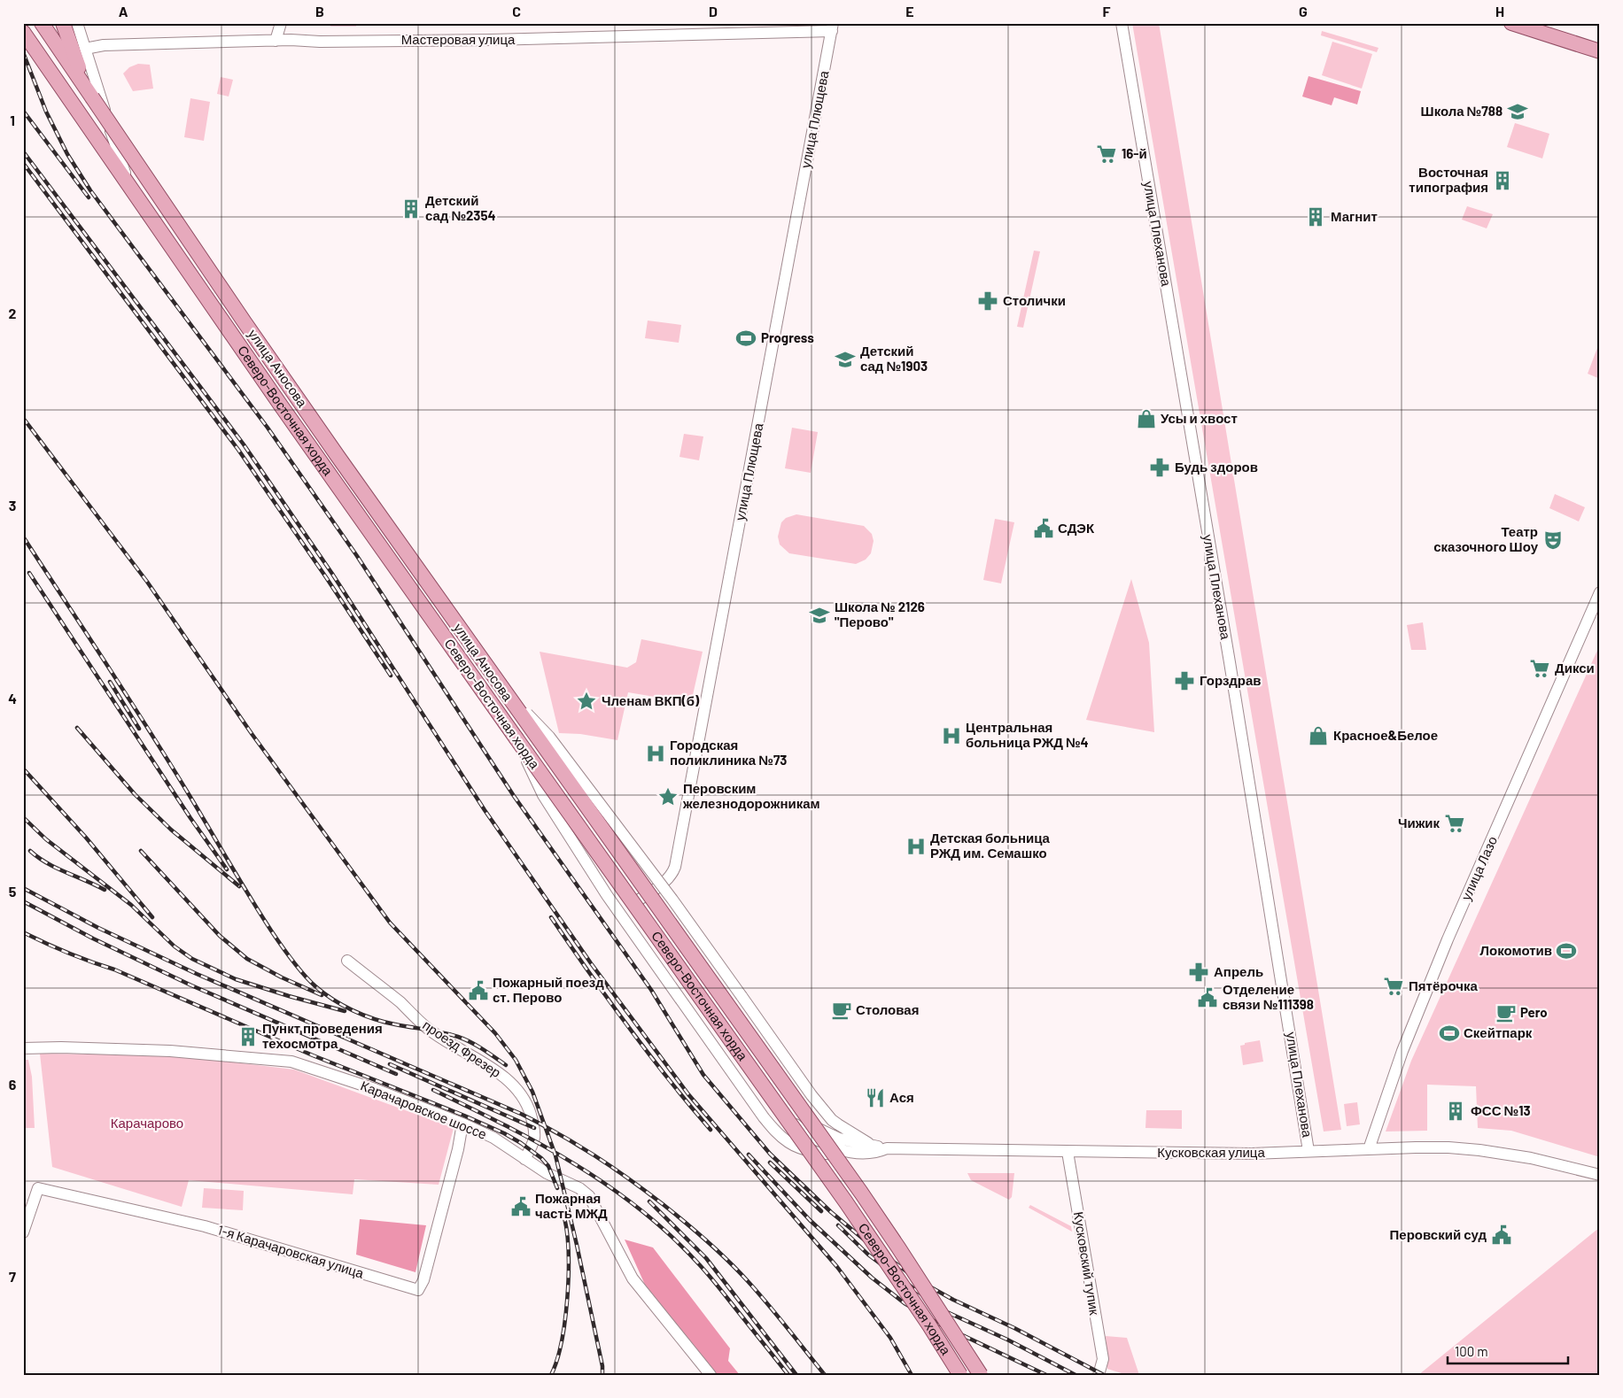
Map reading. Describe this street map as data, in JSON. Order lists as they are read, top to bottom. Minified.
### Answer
{"streets":{"main road":["Северо-Восточная хорда"],"street":["Мастеровая улица","улица Плющева","улица Плеханова","улица Аносова","улица Лазо","проезд Фрезер","Карачаровское шоссе","Кусковская улица","1-я Карачаровская улица","Кусковский тупик"]},"crossings":[["Мастеровая улица","улица Плющева"],["Мастеровая улица","улица Аносова"],["улица Плющева","улица Аносова"],["улица Плеханова","Кусковская улица"],["улица Аносова","Кусковская улица"],["улица Лазо","Кусковская улица"],["проезд Фрезер","Карачаровское шоссе"],["Карачаровское шоссе","1-я Карачаровская улица"],["Кусковская улица","Кусковский тупик"]],"parks":["Карачарово"],"places":{"school or university":["Школа №788","Детский сад №1903","Школа № 2126 \"Перово\""],"supermarket":["16-й","Дикси","Чижик","Пятёрочка"],"building":["Восточная типография","Детский сад №2354","Магнит","Пункт проведения техосмотра","ФСС №13"],"pharmacy":["Столички","Будь здоров","Горздрав","Апрель"],"sports":["Progress","Локомотив","Скейтпарк"],"shop":["Усы и хвост","Красное&Белое"],"public building":["СДЭК","Пожарный поезд ст. Перово","Отделение связи №111398","Пожарная часть МЖД","Перовский суд"],"theatre":["Театр сказочного Шоу"],"place":["Членам ВКП(б)","Перовским железнодорожникам"],"hospital":["Центральная больница РЖД №4","Городская поликлиника №73","Детская больница РЖД им. Семашко"],"cafe":["Столовая","Pero"],"restaurant":["Ася"]},"scale_bar":"100 m","grid":{"columns":["A","B","C","D","E","F","G","H"],"rows":["1","2","3","4","5","6","7"]}}
